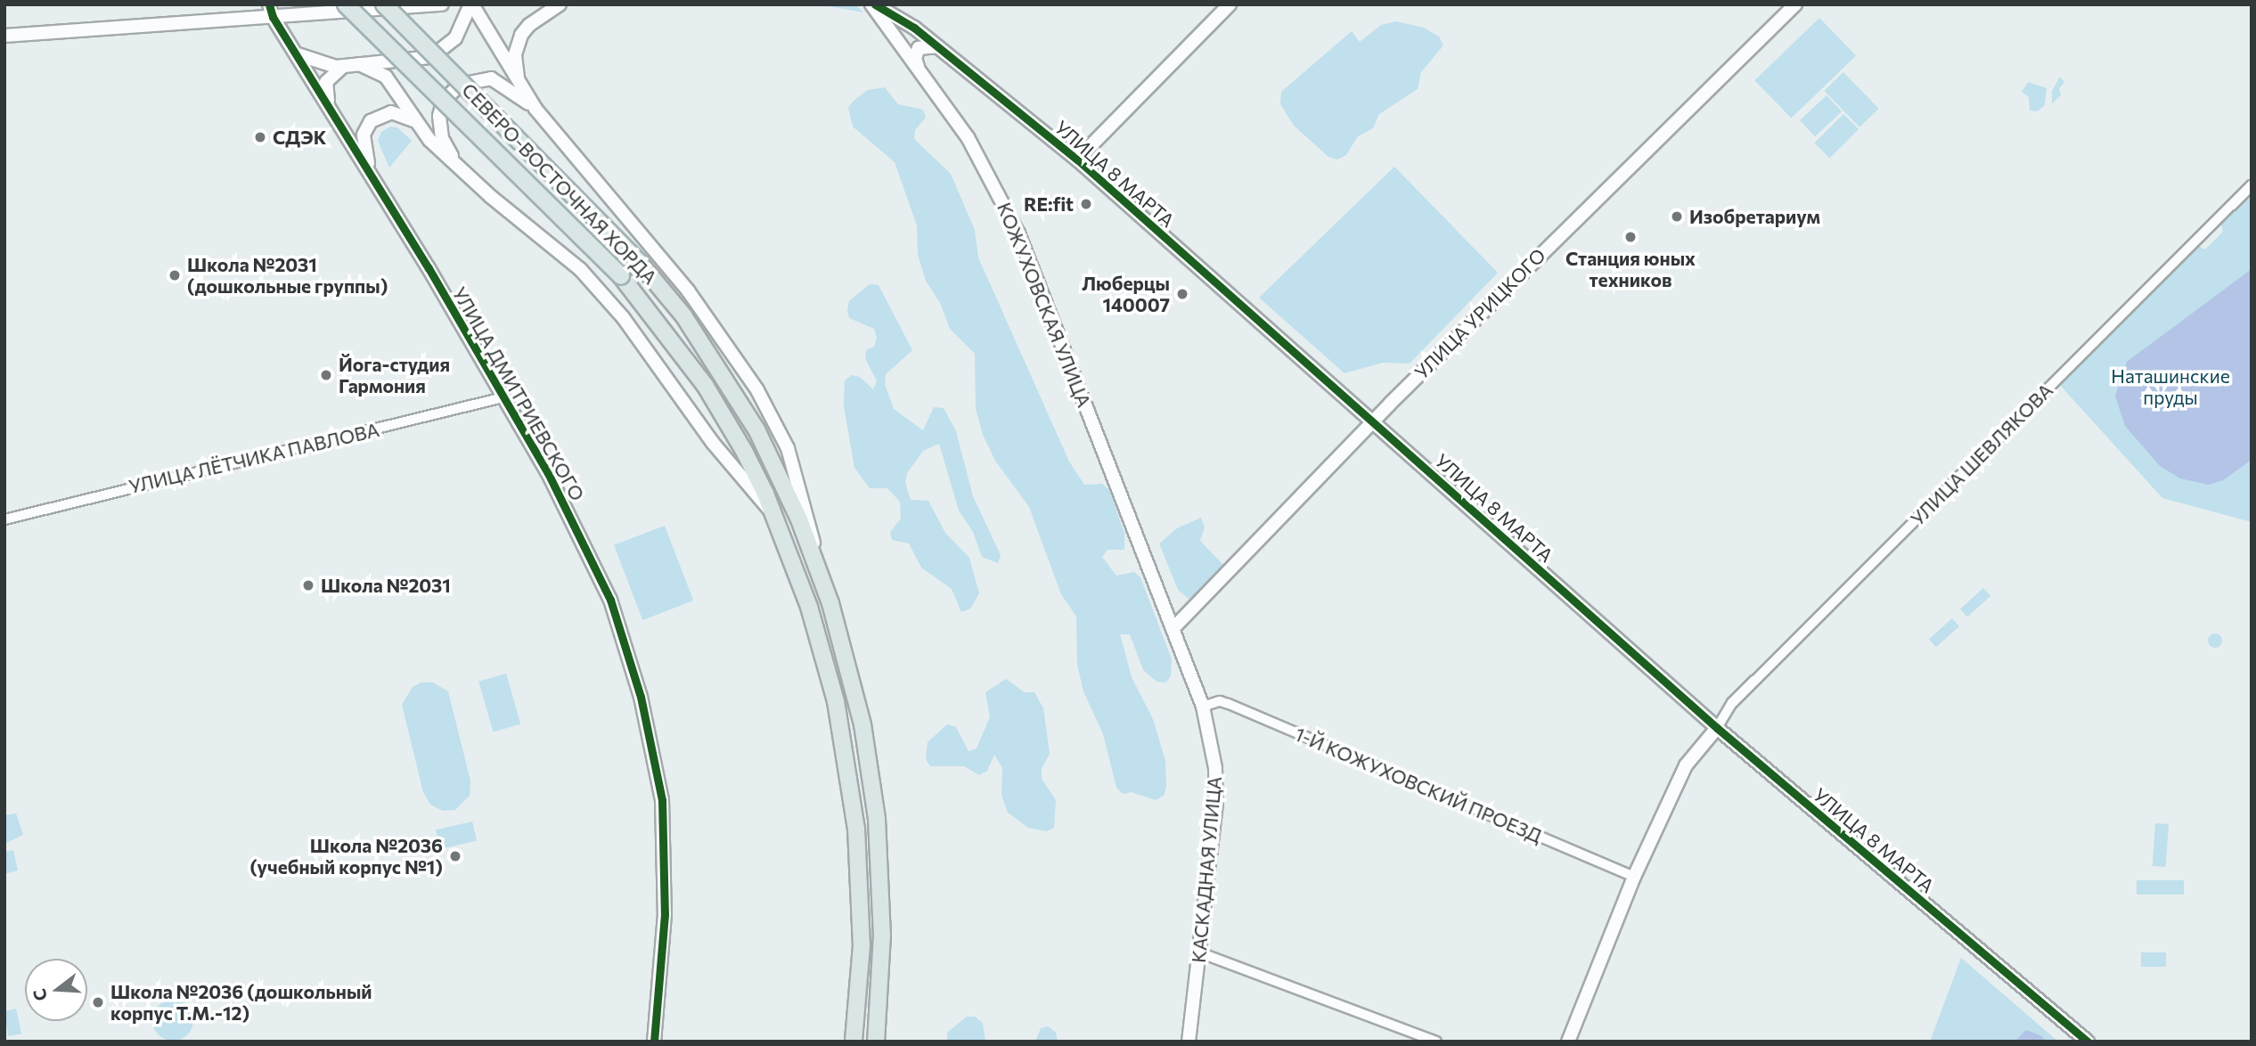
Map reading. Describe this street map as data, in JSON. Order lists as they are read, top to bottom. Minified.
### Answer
{"streets":{"highway":["СЕВЕРО-ВОСТОЧНАЯ ХОРДА"],"street":["УЛИЦА 8 МАРТА","КОЖУХОВСКАЯ УЛИЦА","УЛИЦА УРИЦКОГО","УЛИЦА ДМИТРИЕВСКОГО","УЛИЦА ШЕВЛЯКОВА","УЛИЦА ЛЁТЧИКА ПАВЛОВА","1-Й КОЖУХОВСКИЙ ПРОЕЗД","КАСКАДНАЯ УЛИЦА"]},"crossings":[["УЛИЦА 8 МАРТА","КОЖУХОВСКАЯ УЛИЦА"],["УЛИЦА 8 МАРТА","УЛИЦА УРИЦКОГО"],["УЛИЦА 8 МАРТА","УЛИЦА ШЕВЛЯКОВА"],["КОЖУХОВСКАЯ УЛИЦА","УЛИЦА УРИЦКОГО"],["КОЖУХОВСКАЯ УЛИЦА","КАСКАДНАЯ УЛИЦА"],["УЛИЦА УРИЦКОГО","КАСКАДНАЯ УЛИЦА"],["УЛИЦА ДМИТРИЕВСКОГО","УЛИЦА ЛЁТЧИКА ПАВЛОВА"],["1-Й КОЖУХОВСКИЙ ПРОЕЗД","КАСКАДНАЯ УЛИЦА"]],"parks":["Наташинские пруды"],"places":["СДЭК","RE:fit","Изобретариум","Станция юных техников","Школа №2031 (дошкольные группы)","Люберцы 140007","Йога-студия Гармония","Школа №2031","Школа №2036 (учебный корпус №1)","Школа №2036 (дошкольный корпус Т.М.-12)"],"north":"left"}
